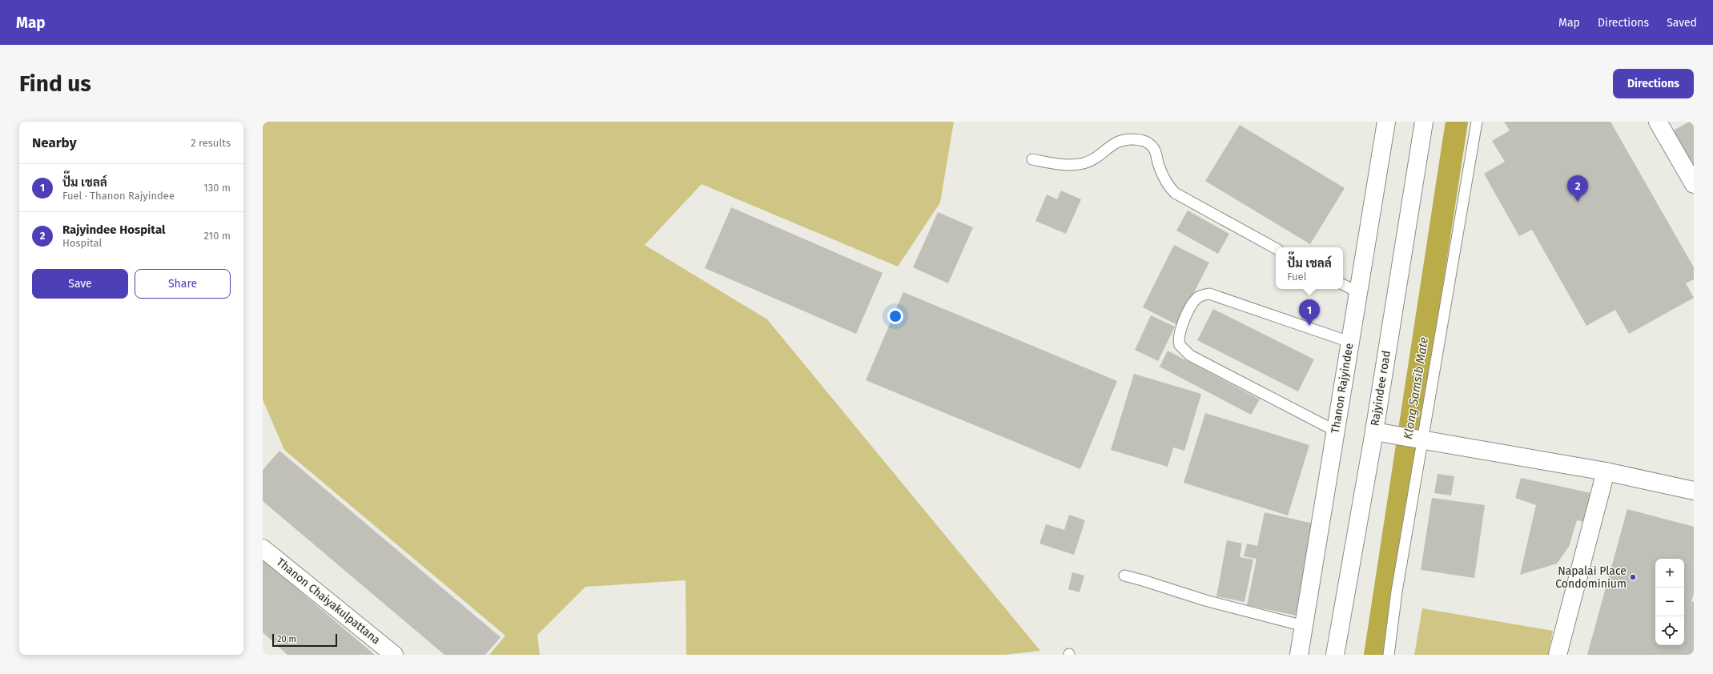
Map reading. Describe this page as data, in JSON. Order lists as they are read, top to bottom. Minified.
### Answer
{"streets":{"main road":["Thanon Rajyindee","Rajyindee road","Thanon Chaiyakulpattana"]},"water":["Klong Samsib Mate"],"places":["Napalai Place Condominium"],"scale_bar":"20 m","page":{"header":"Map","nav":["Map","Directions","Saved"],"buttons":["Directions",["Save","Share"]],"title":"Find us","heading":["Nearby","2 results"],"list":[{"mark":"1","name":"ปั๊ม เชลล์","note":"Fuel · Thanon Rajyindee","value":"130 m"},{"mark":"2","name":"Rajyindee Hospital","note":"Hospital","value":"210 m"}],"pins":["2","1"],"popup":["ปั๊ม เชลล์","Fuel"],"map_buttons":["+","−"],"scale":"20 m"}}
